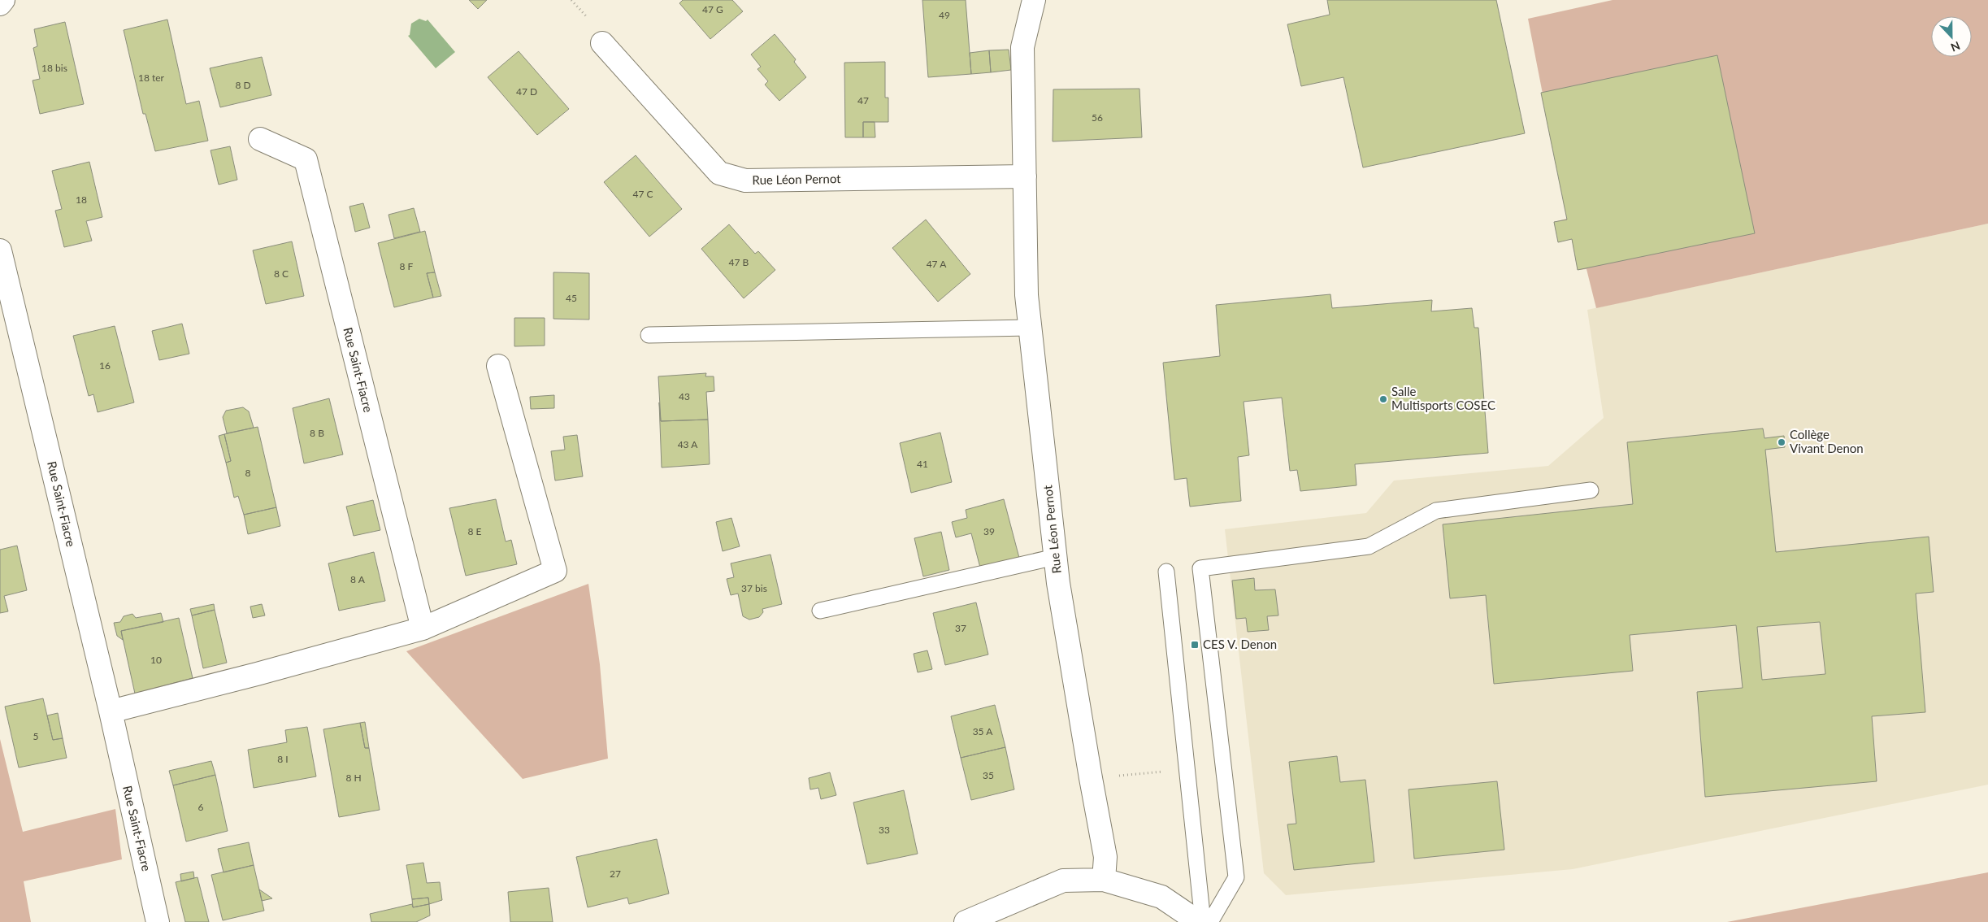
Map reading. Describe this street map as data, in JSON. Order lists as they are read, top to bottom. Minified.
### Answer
{"streets":{"street":["Rue Léon Pernot","Rue Saint-Fiacre"]},"places":{"other":["Salle Multisports COSEC","Collège Vivant Denon"],"transit":["CES V. Denon"]},"house_numbers":["47 G","49","18 bis","18 ter","8 D","47 D","47","56","47 C","18","47 B","47 A","8 F","8 C","45","16","43","8 B","43 A","41","8","8 E","39","8 A","37 bis","37","10","35 A","5","8 I","35","8 H","6","33","27"],"north":"bottom"}
